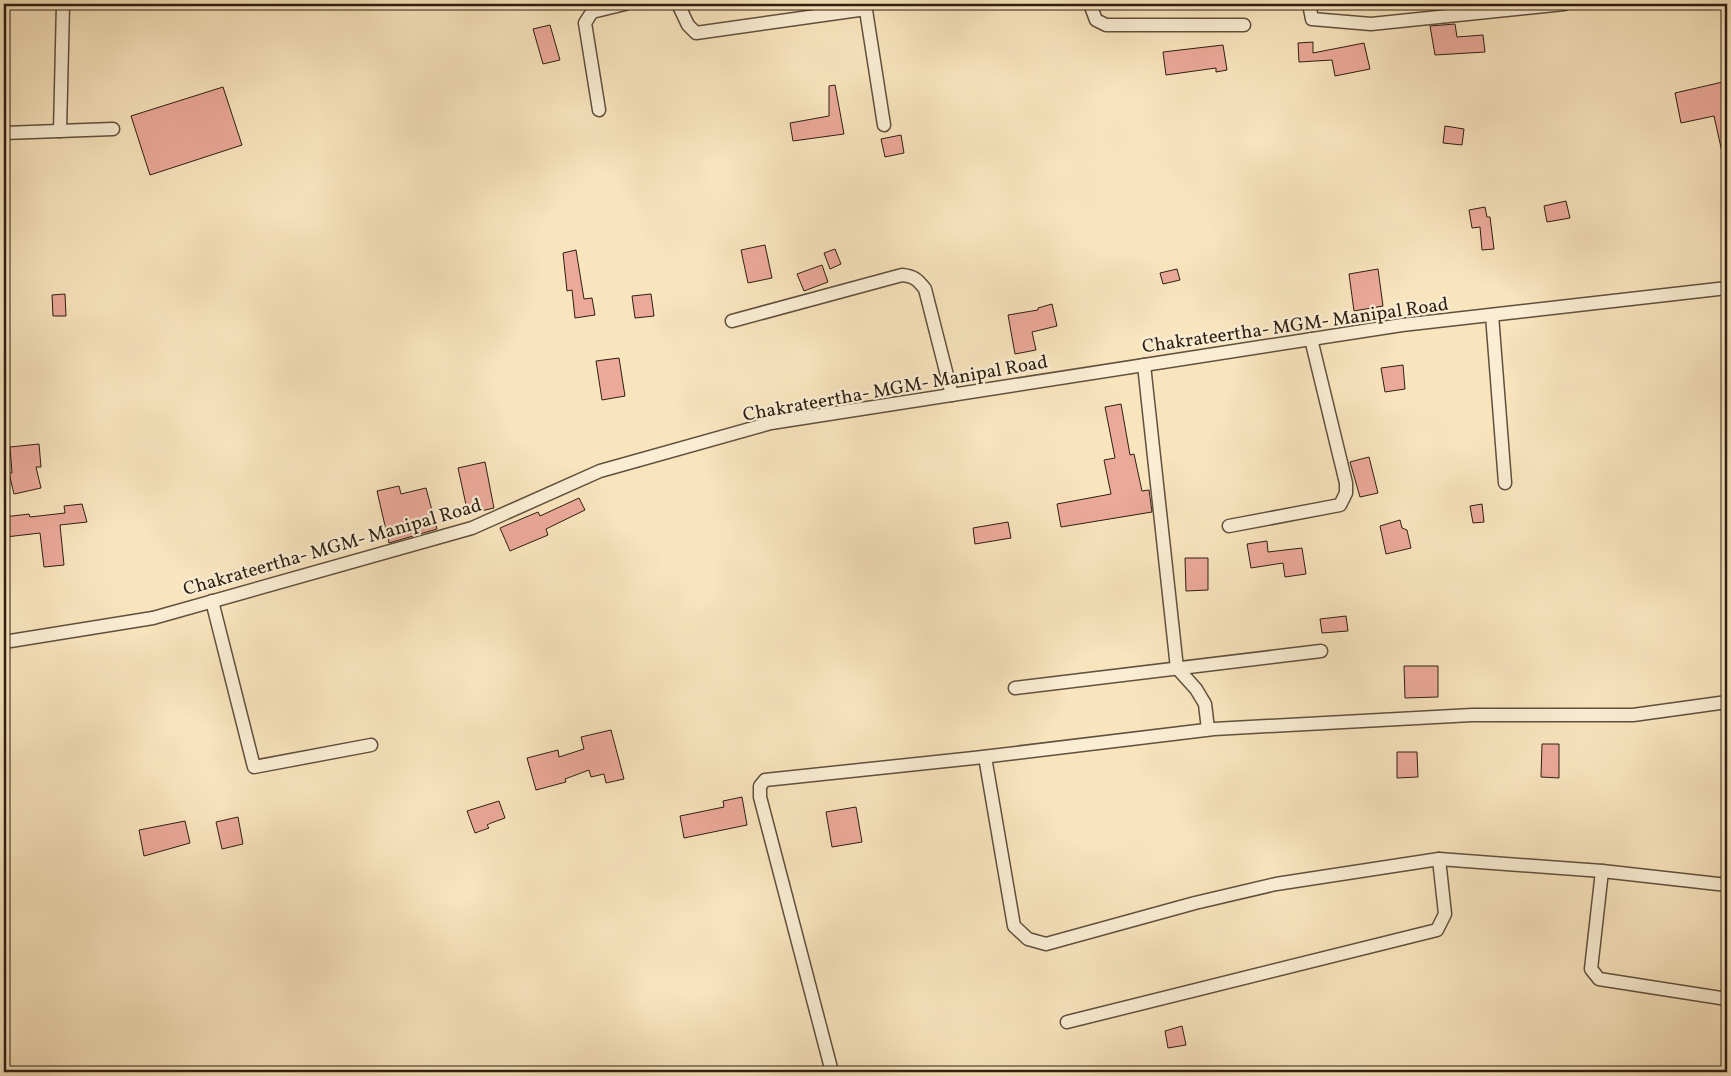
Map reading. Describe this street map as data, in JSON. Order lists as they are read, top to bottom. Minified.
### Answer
{"streets":{"street":["Chakrateertha- MGM- Manipal Road"]}}
